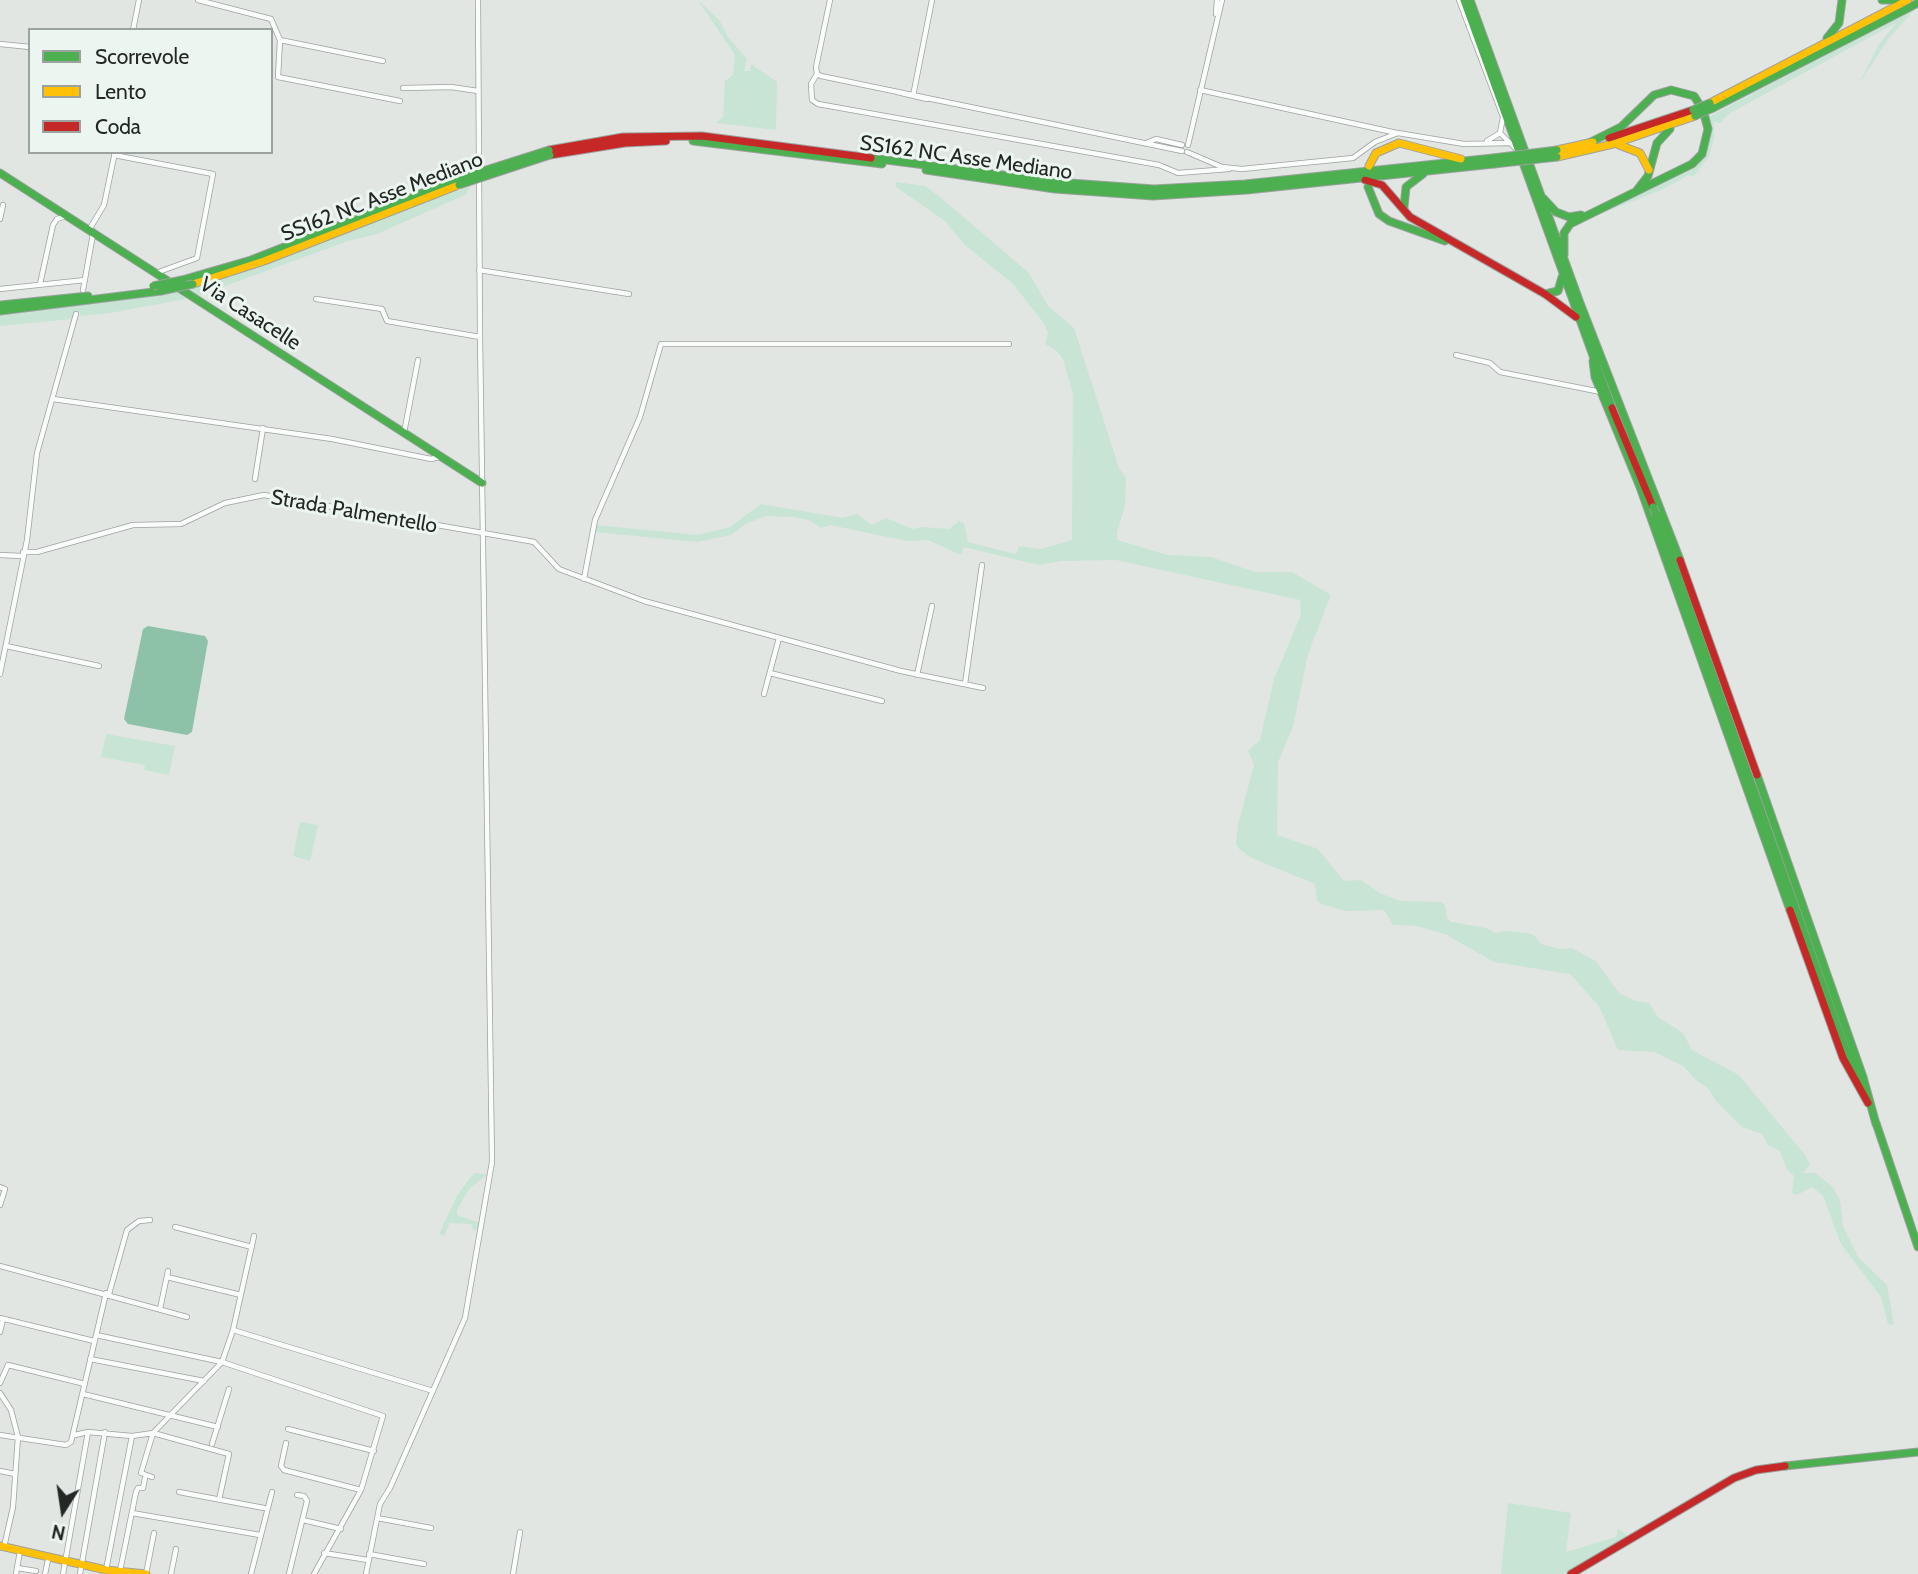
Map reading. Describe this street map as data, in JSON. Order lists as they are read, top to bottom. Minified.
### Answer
{"streets":{"main road":["SS162 NC Asse Mediano","Via Casacelle"],"street":["Strada Palmentello"]},"legend":["Scorrevole","Lento","Coda"],"north":"bottom"}
